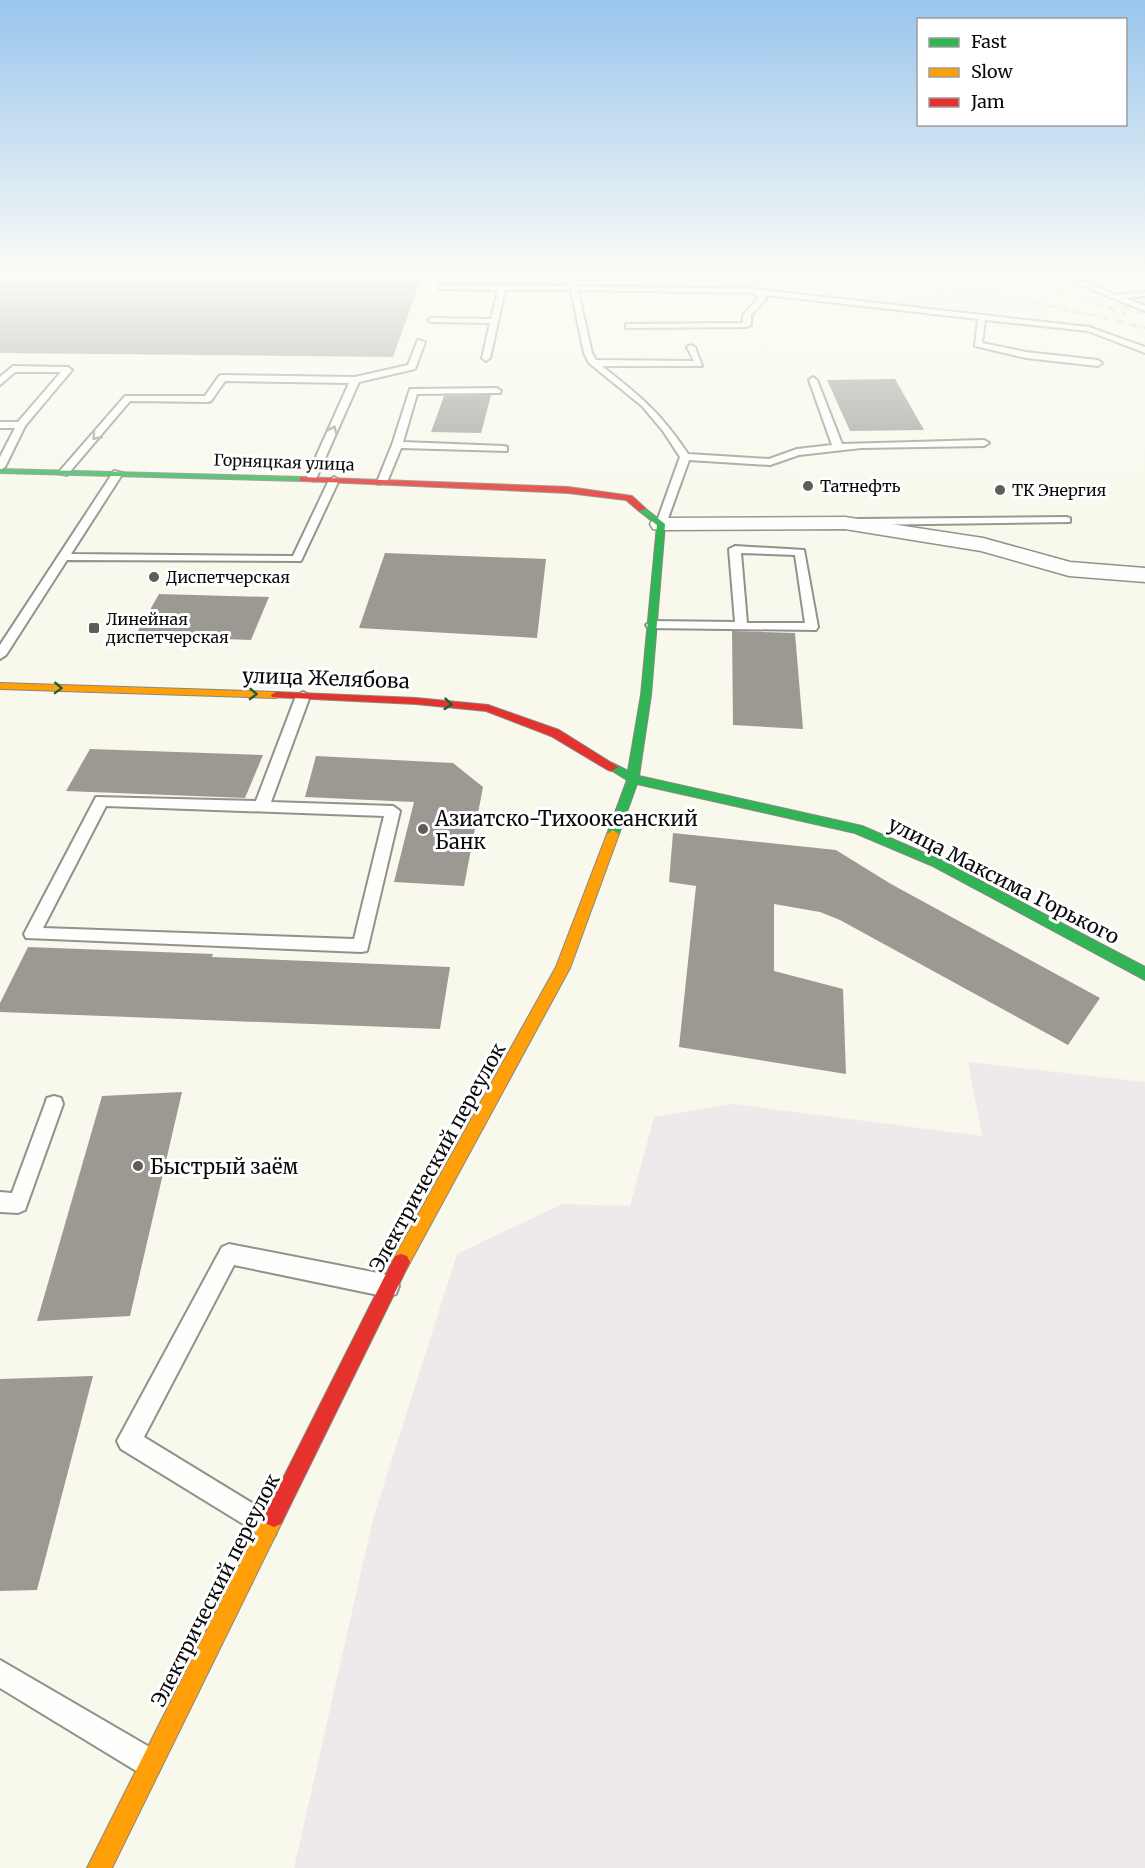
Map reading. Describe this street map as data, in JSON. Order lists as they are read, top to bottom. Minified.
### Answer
{"streets":{"street":["Горняцкая улица","улица Желябова","улица Максима Горького","Электрический переулок"]},"crossings":[["Горняцкая улица","Электрический переулок"],["улица Желябова","улица Максима Горького"],["улица Желябова","Электрический переулок"],["улица Максима Горького","Электрический переулок"]],"one_way":["улица Желябова"],"places":{"other":["Татнефть","ТК Энергия","Диспетчерская","Азиатско-Тихоокеанский Банк","Быстрый заём"],"transit":["Линейная диспетчерская"]},"legend":["Fast","Slow","Jam"]}
